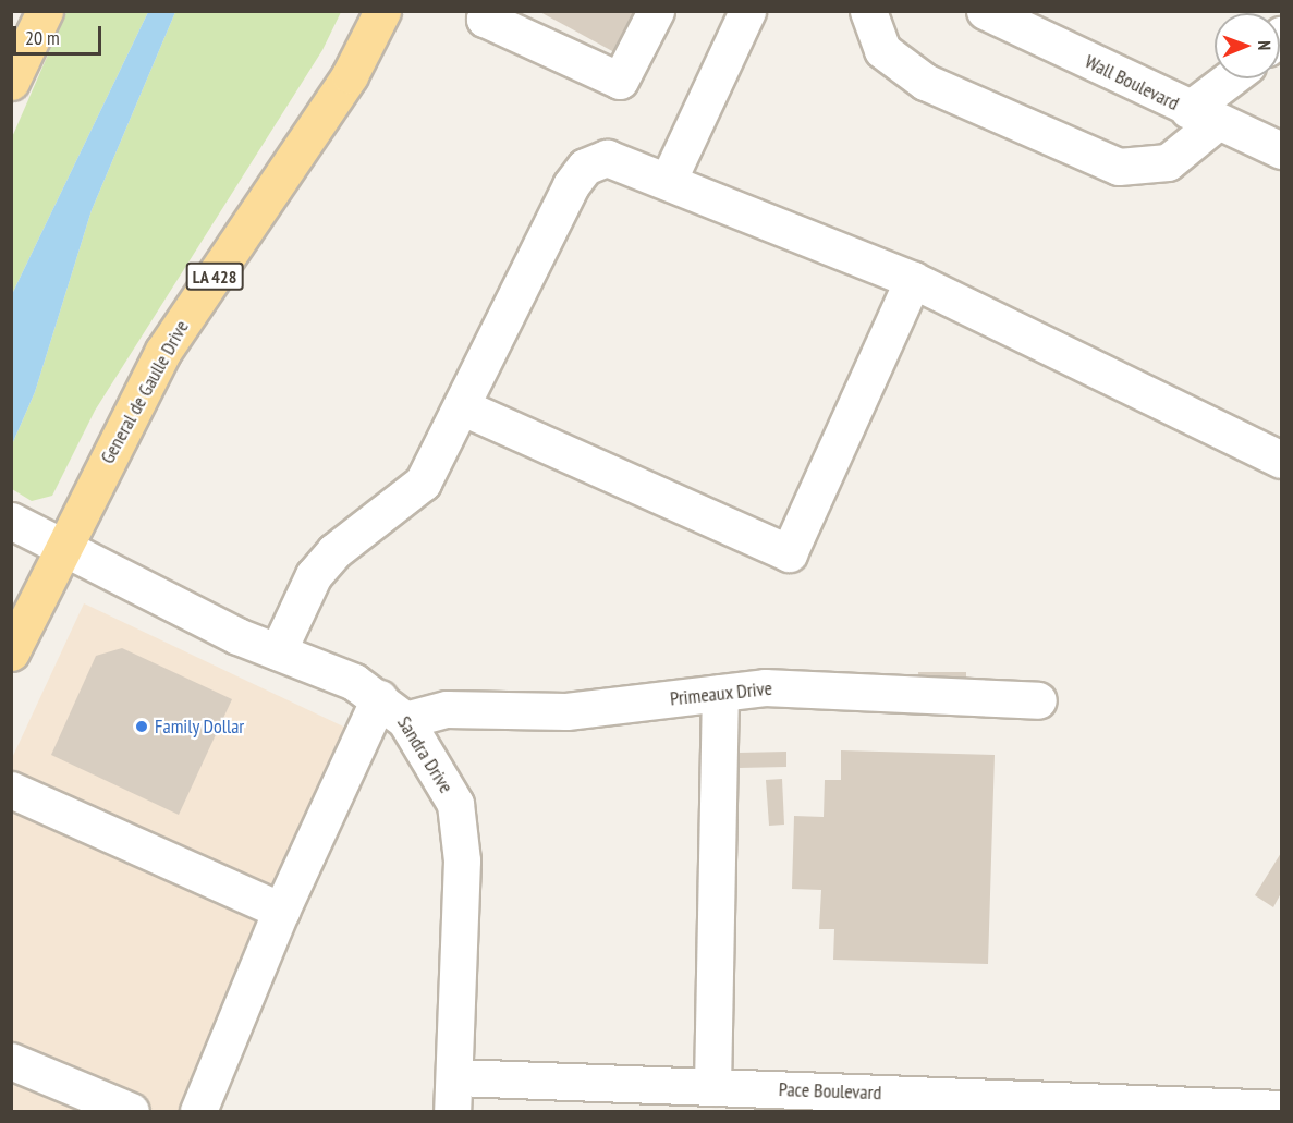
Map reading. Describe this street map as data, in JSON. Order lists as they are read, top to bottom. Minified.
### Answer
{"streets":{"main road":["LA 428","General de Gaulle Drive"],"street":["Wall Boulevard","Primeaux Drive","Sandra Drive","Pace Boulevard"]},"crossings":[["General de Gaulle Drive","Sandra Drive"],["Primeaux Drive","Sandra Drive"],["Sandra Drive","Pace Boulevard"]],"places":["Family Dollar"],"scale_bar":"20 m","north":"right"}
